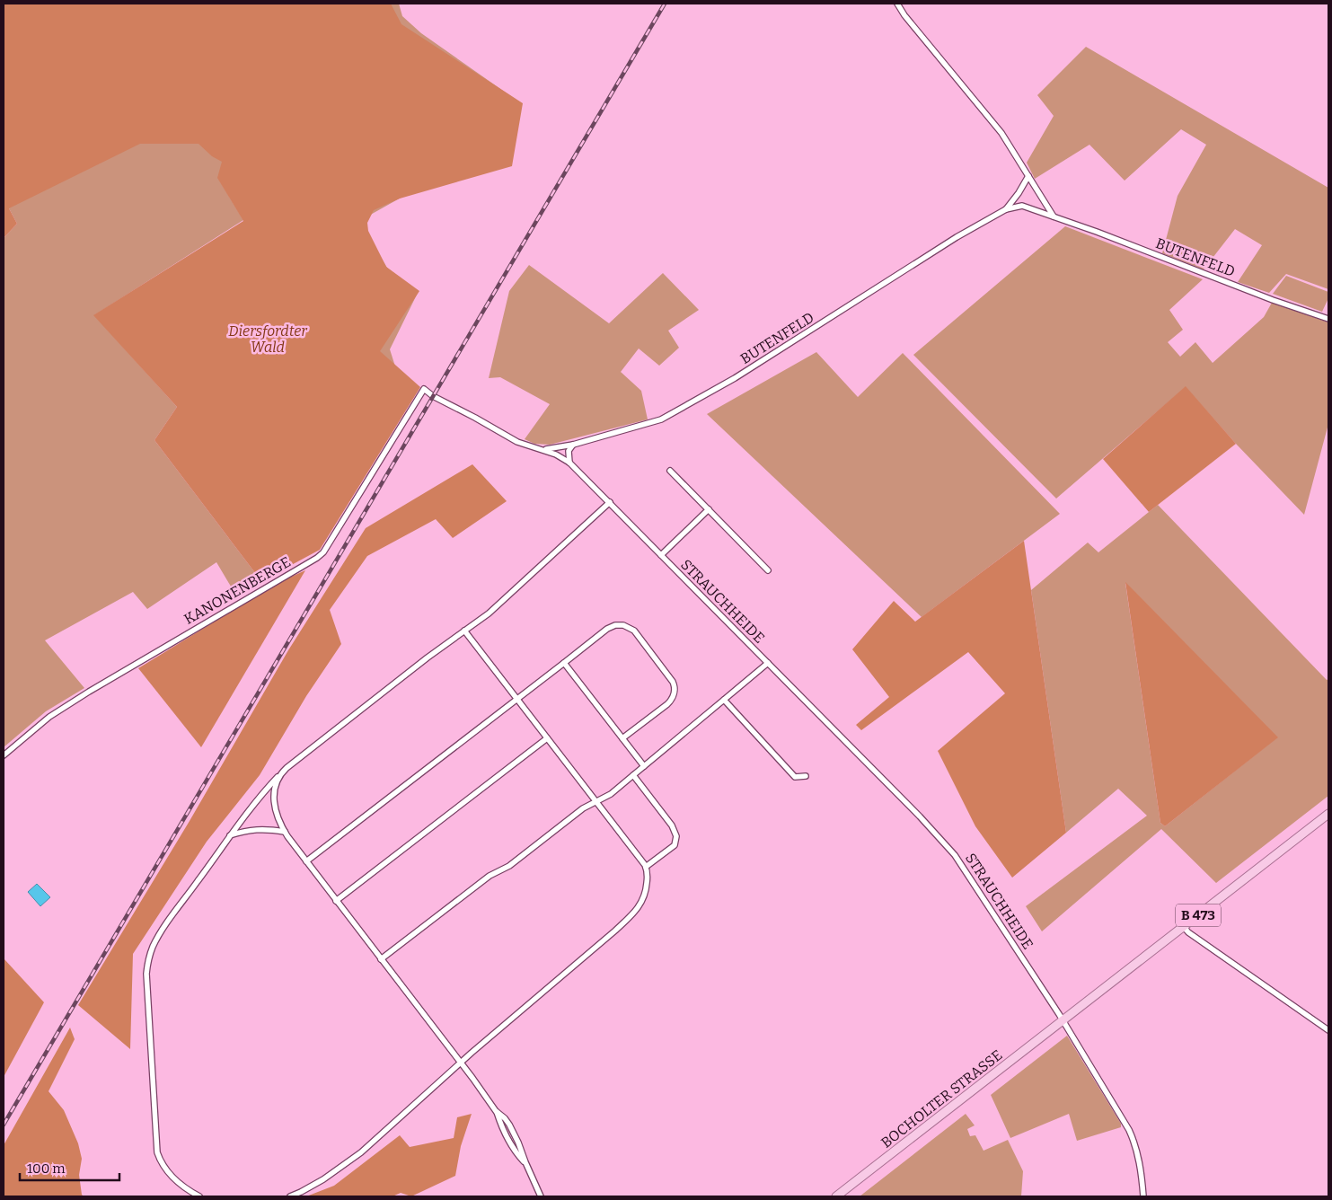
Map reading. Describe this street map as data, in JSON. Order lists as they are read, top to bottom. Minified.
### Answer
{"streets":{"main road":["B 473","BOCHOLTER STRASSE"],"street":["BUTENFELD","KANONENBERGE","STRAUCHHEIDE"]},"crossings":[["BUTENFELD","STRAUCHHEIDE"],["KANONENBERGE","STRAUCHHEIDE"],["STRAUCHHEIDE","B 473"],["STRAUCHHEIDE","BOCHOLTER STRASSE"],["B 473","BOCHOLTER STRASSE"]],"parks":["Diersfordter Wald"],"scale_bar":"100 m"}
